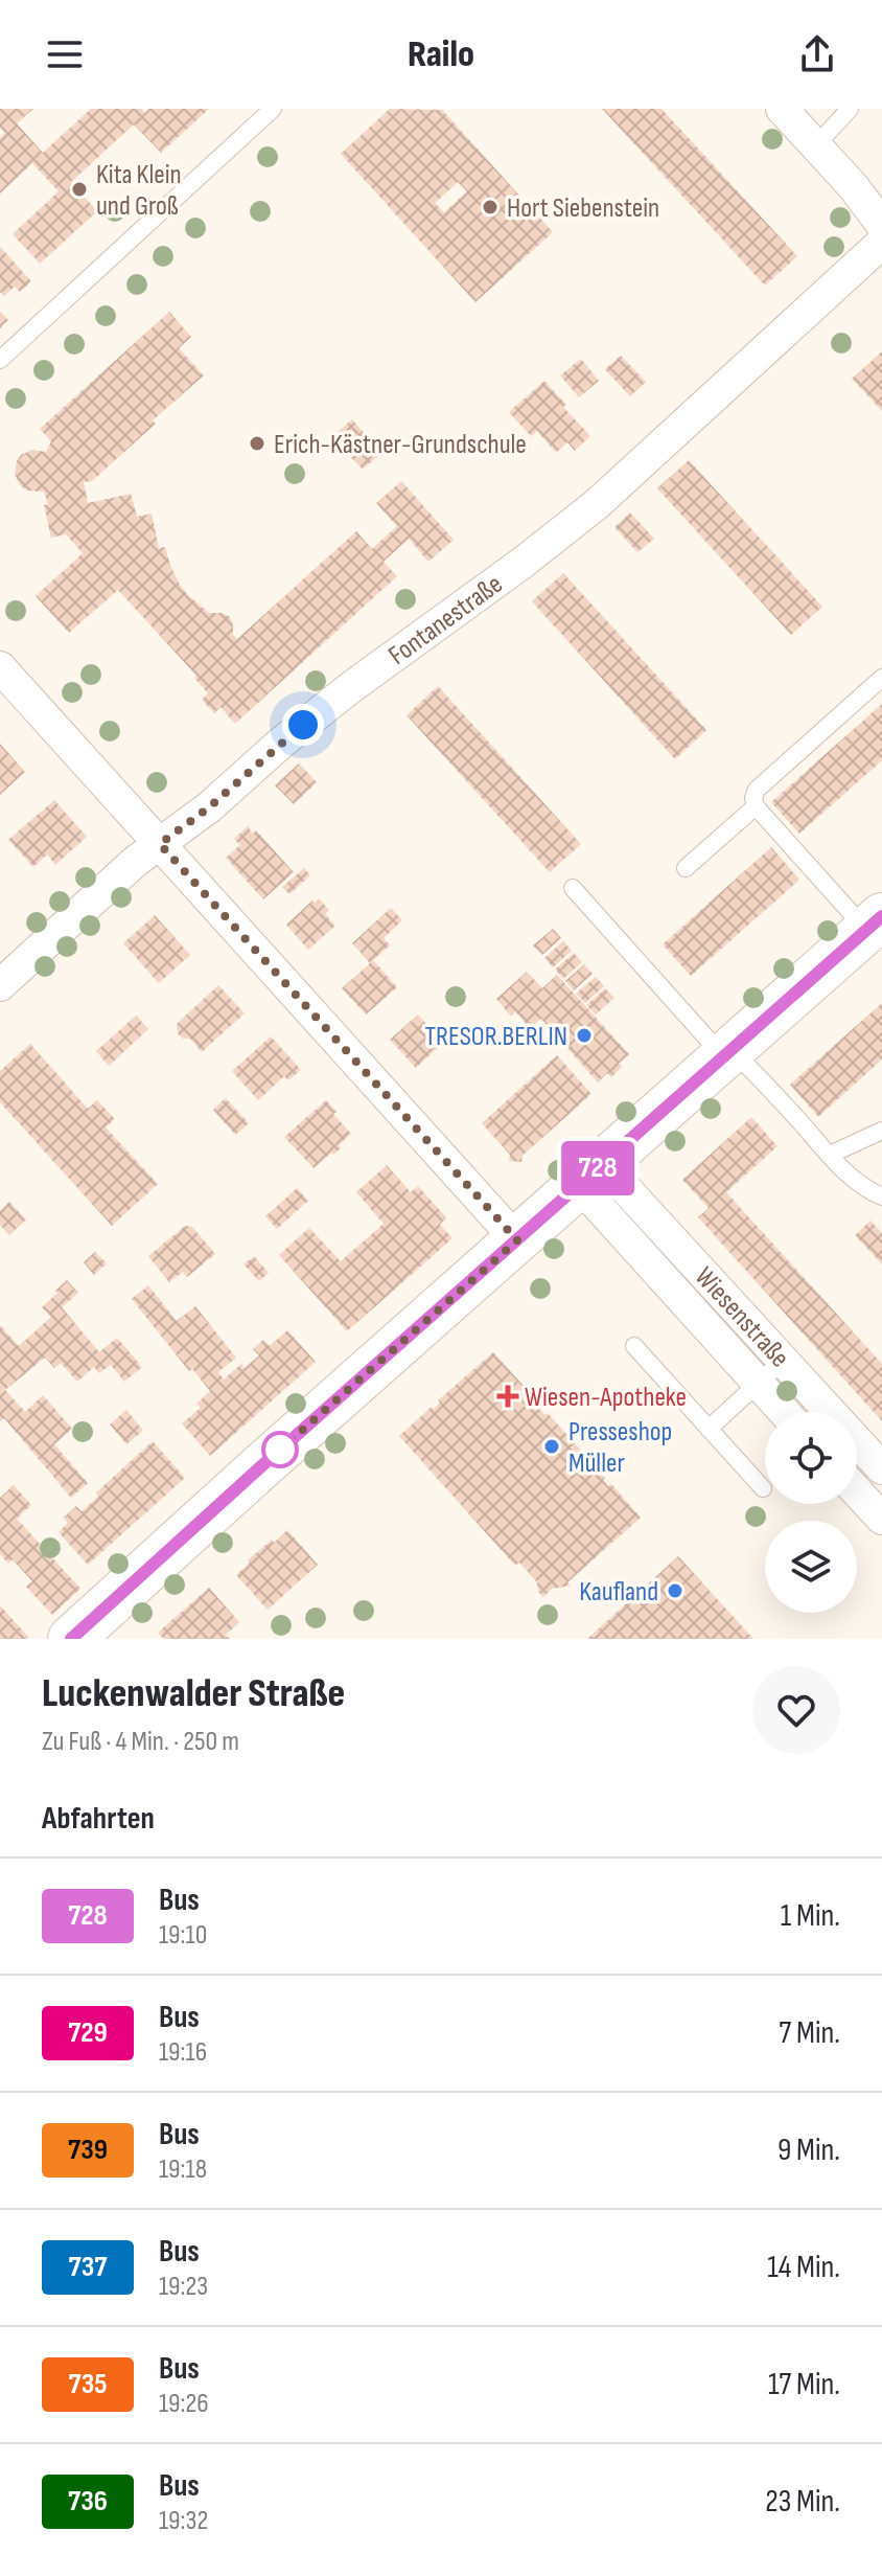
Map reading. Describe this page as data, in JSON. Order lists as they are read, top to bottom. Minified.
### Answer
{"streets":{"street":["Fontanestraße","Wiesenstraße"]},"places":{"other":["Kita Klein und Groß","Hort Siebenstein","Erich-Kästner-Grundschule","TRESOR.BERLIN","Presseshop Müller","Kaufland"],"health":["Wiesen-Apotheke"]},"lines":["bus line 728"],"page":{"header":"Railo","on_map":"728","heading":[["Luckenwalder Straße","Zu Fuß · 4 Min. · 250 m"],"Abfahrten"],"list":[{"mark":"728","name":"Bus","note":"19:10","value":"1 Min."},{"mark":"729","name":"Bus","note":"19:16","value":"7 Min."},{"mark":"739","name":"Bus","note":"19:18","value":"9 Min."},{"mark":"737","name":"Bus","note":"19:23","value":"14 Min."},{"mark":"735","name":"Bus","note":"19:26","value":"17 Min."},{"mark":"736","name":"Bus","note":"19:32","value":"23 Min."}]}}
